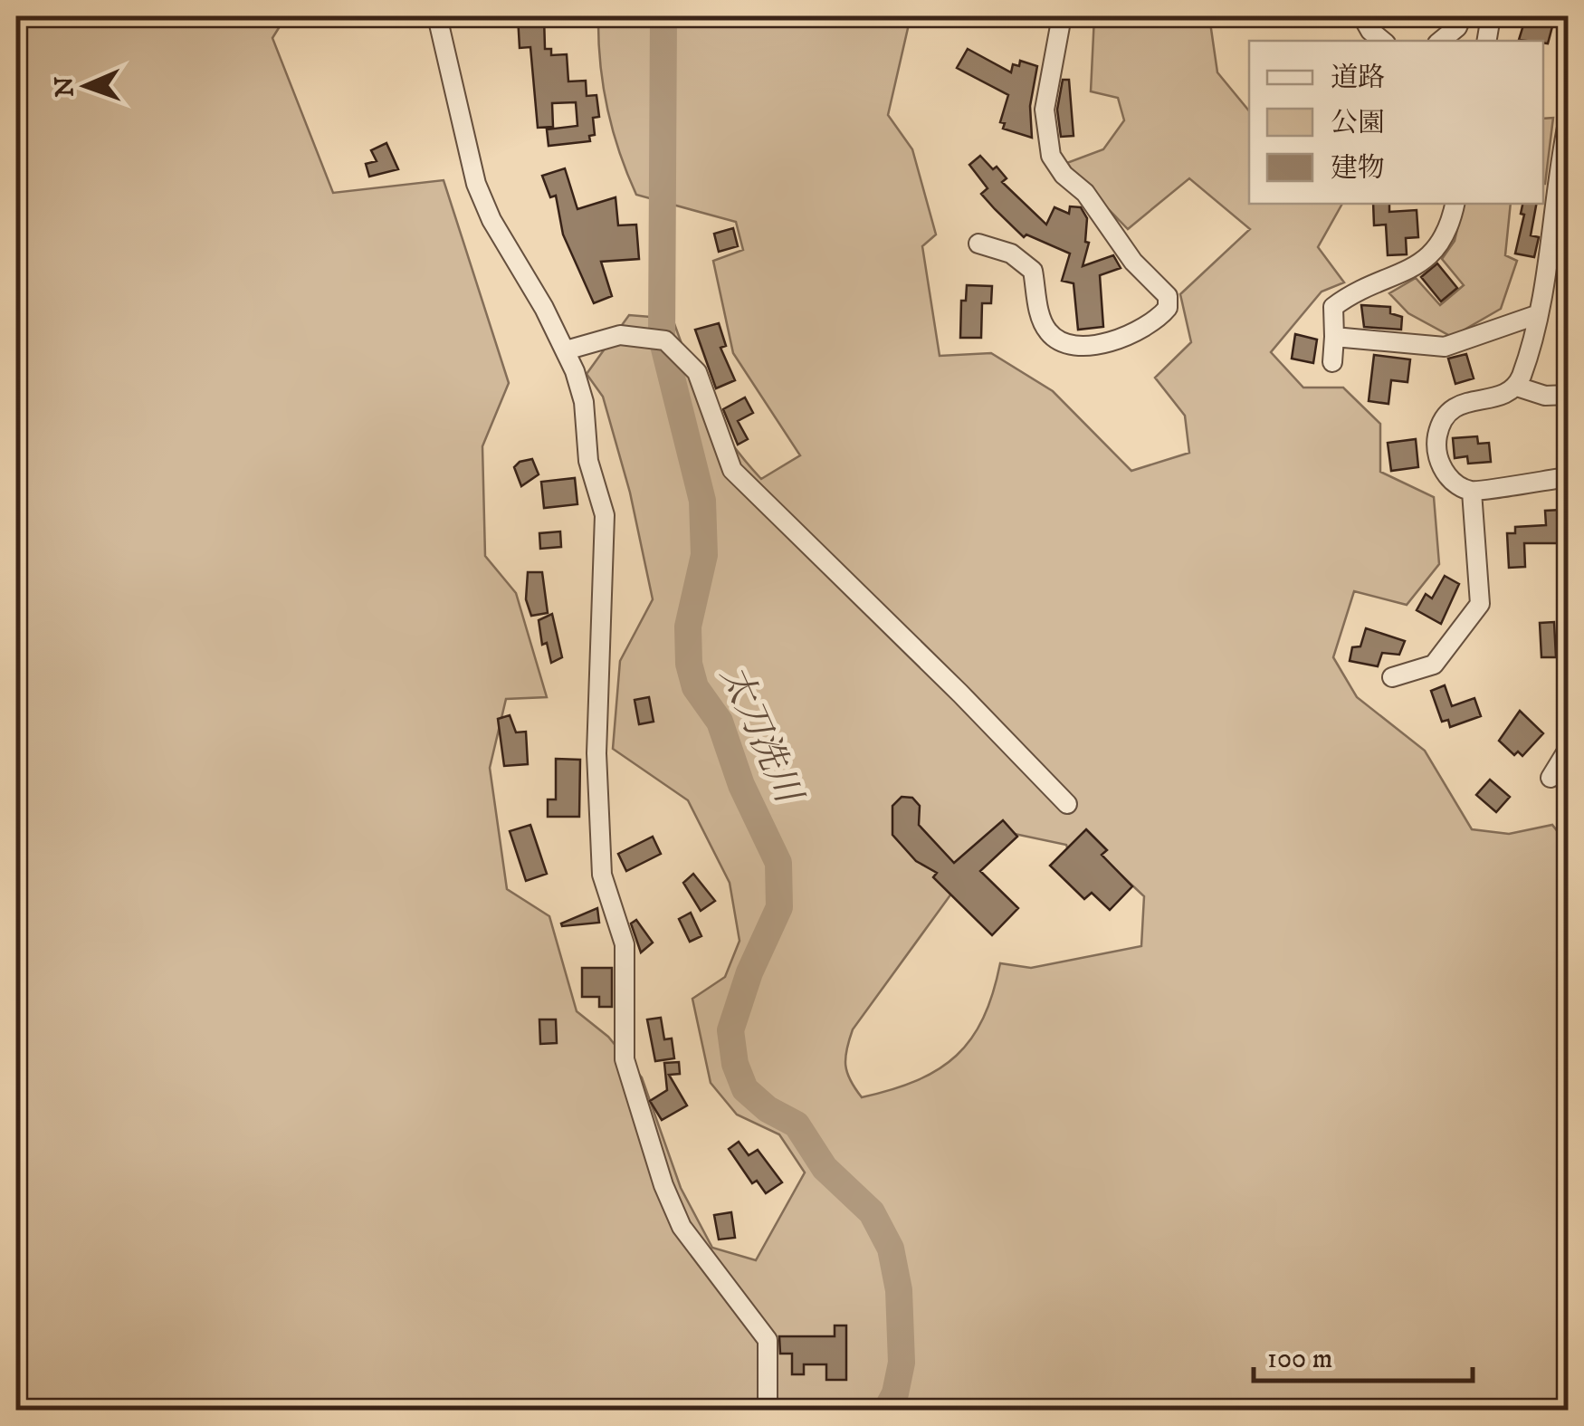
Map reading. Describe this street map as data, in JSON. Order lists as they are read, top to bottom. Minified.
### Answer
{"water":["太刀洗川"],"legend":["道路","公園","建物"],"scale_bar":"100 m","north":"left"}
